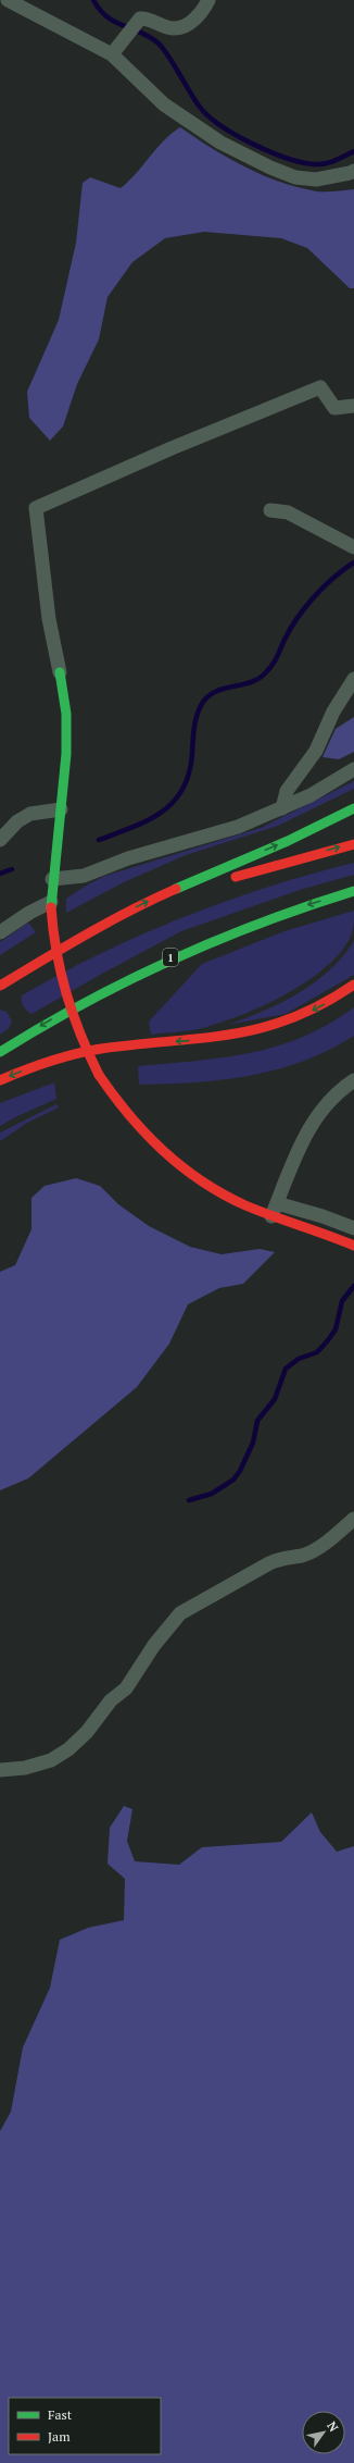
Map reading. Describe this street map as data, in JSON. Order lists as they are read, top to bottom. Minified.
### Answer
{"streets":{"main road":["1"]},"legend":["Fast","Jam"],"north":"top right"}
